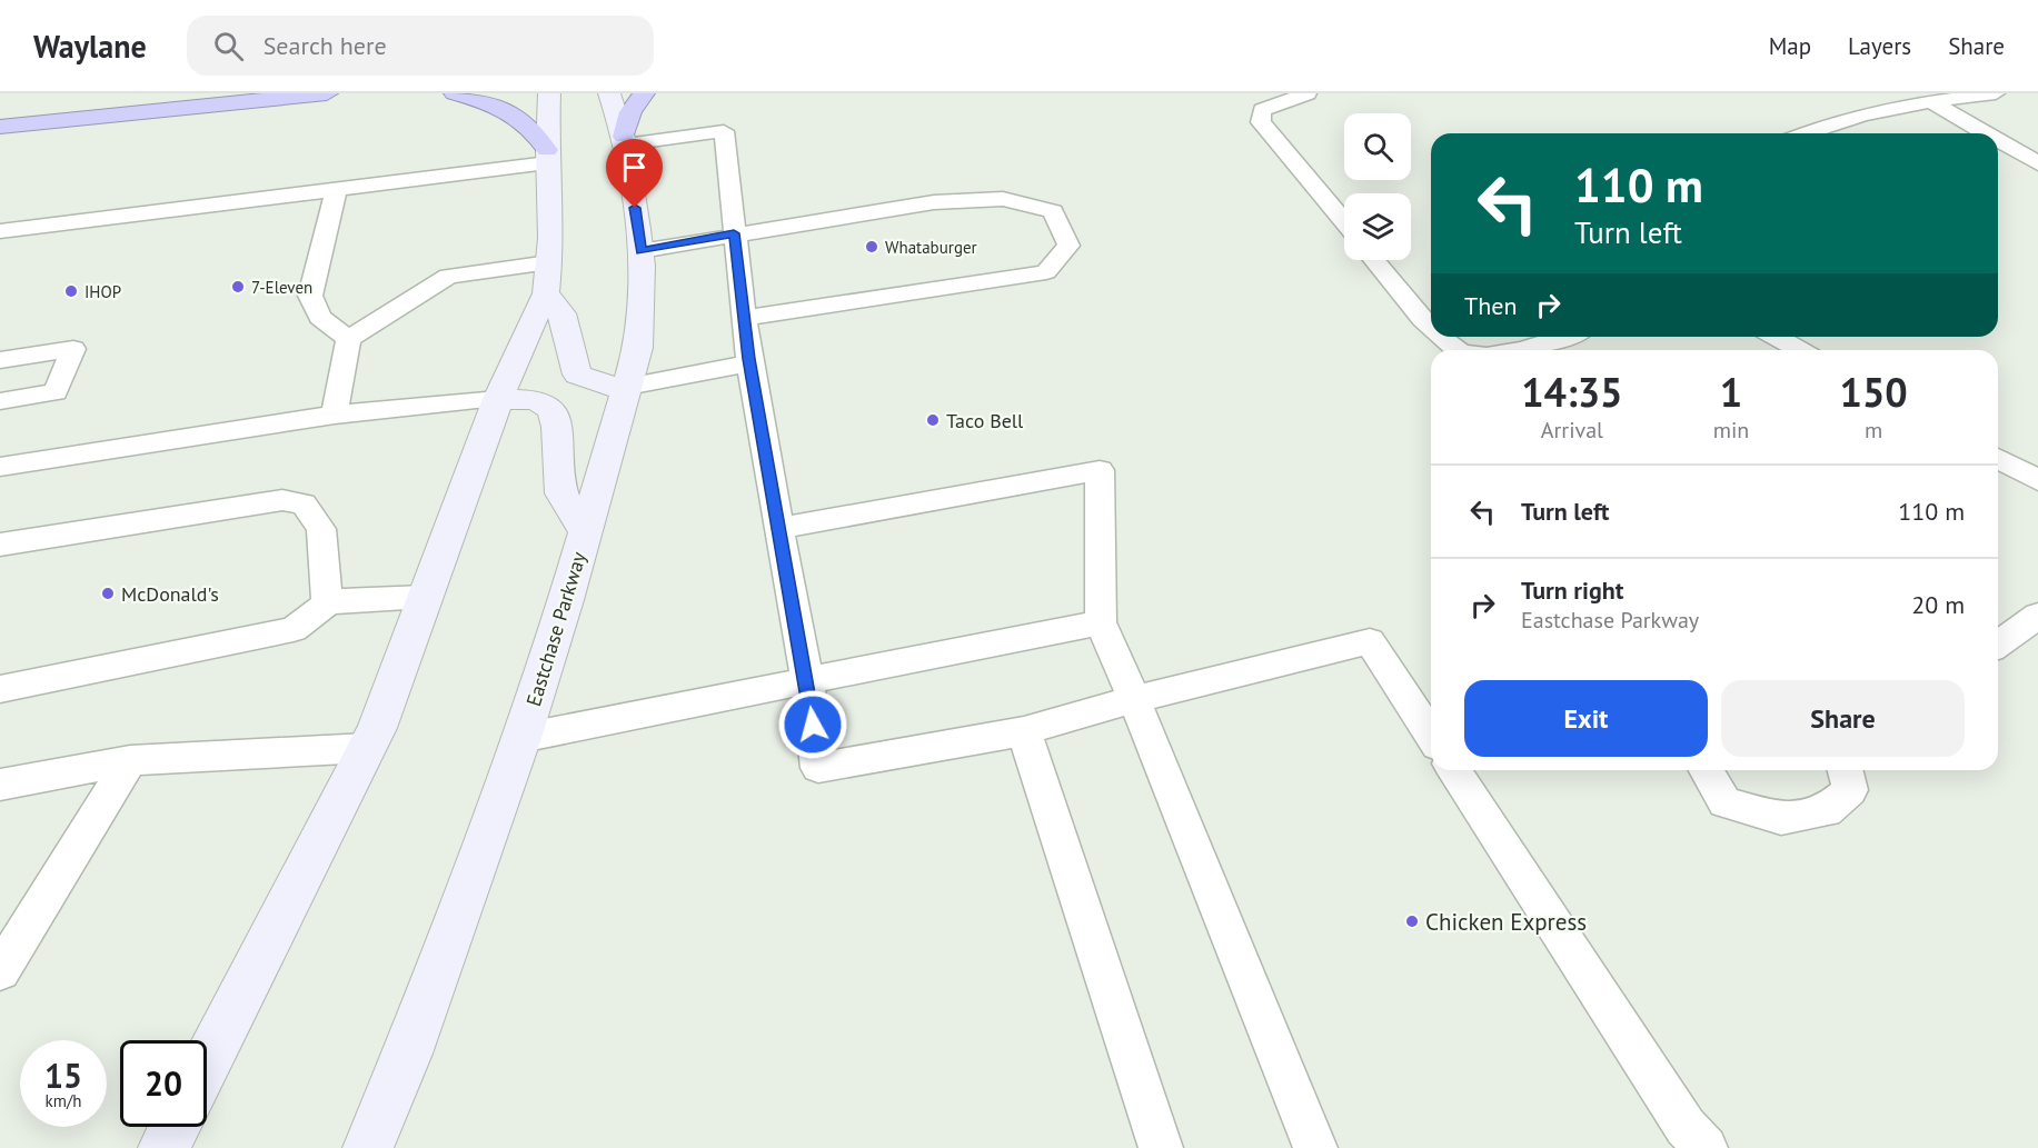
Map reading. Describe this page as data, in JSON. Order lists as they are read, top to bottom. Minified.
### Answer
{"streets":{"main road":["Eastchase Parkway"]},"places":["Whataburger","7-Eleven","IHOP","Taco Bell","McDonald's","Chicken Express"],"page":{"header":"Waylane","search":"Search here","nav":["Map","Layers","Share"],"turn":["110 m","Turn left"],"then":"Then","eta":["14:35","Arrival","1","min","150","m"],"list":[{"name":"Turn left","value":"110 m"},{"name":"Turn right","note":"Eastchase Parkway","value":"20 m"}],"buttons":["Exit","Share"],"speed":"15 km/h","limit":"20"}}
